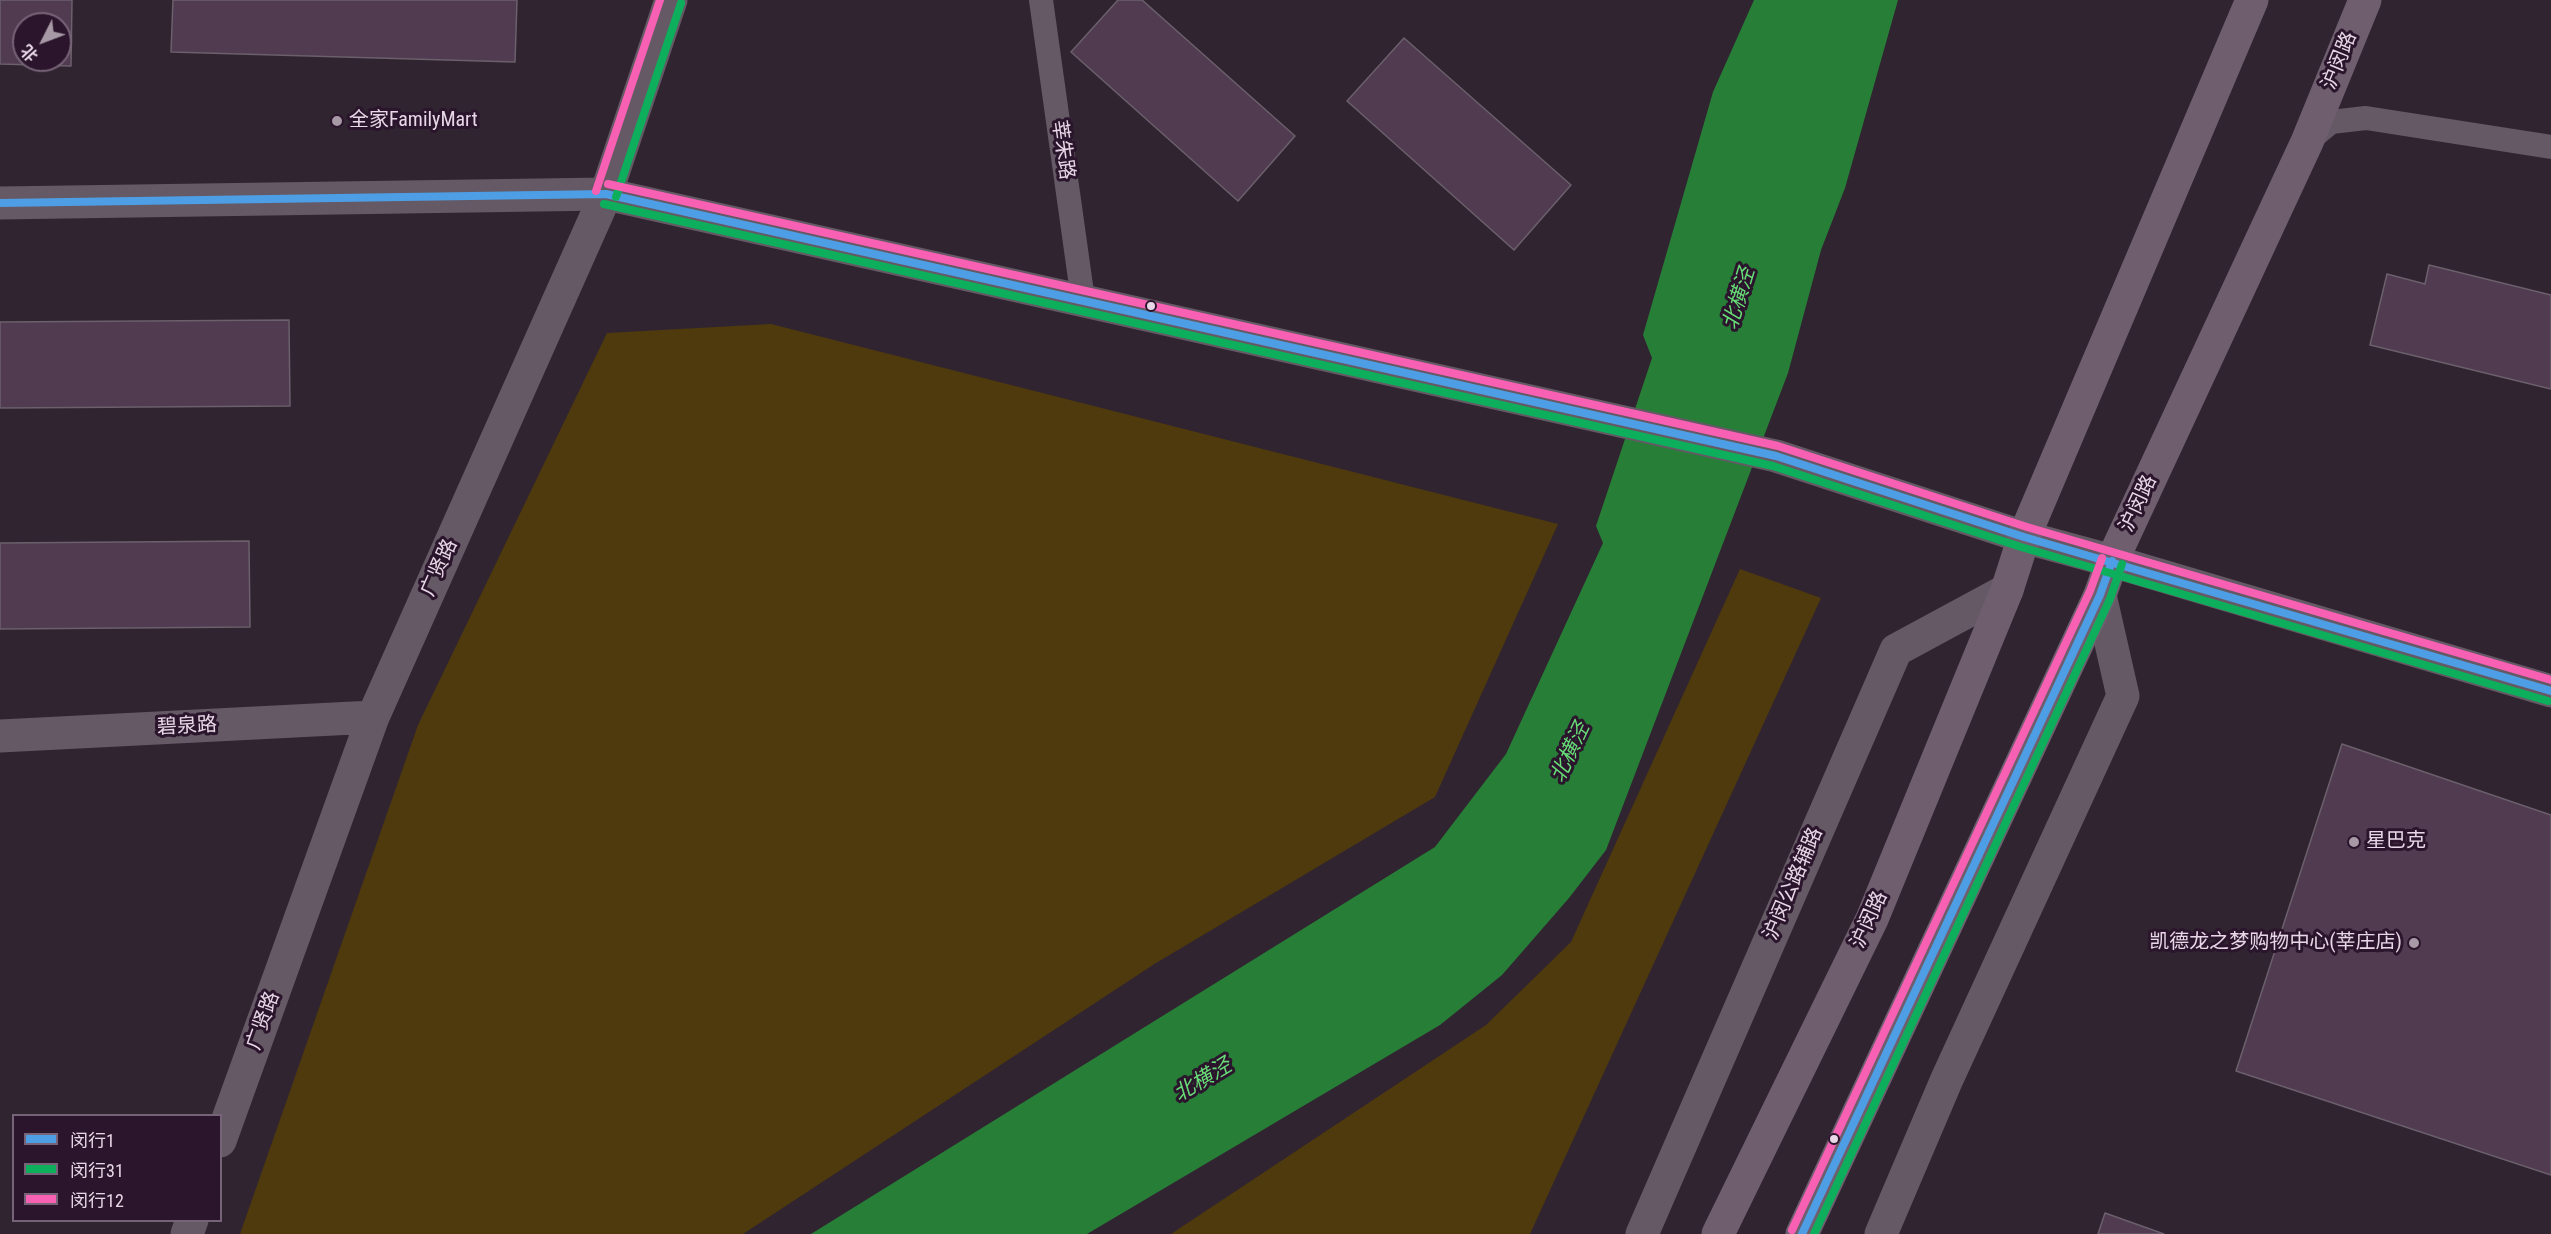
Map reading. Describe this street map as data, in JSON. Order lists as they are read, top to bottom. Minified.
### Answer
{"streets":{"highway":["沪闵路"],"street":["广贤路","碧泉路","沪闵公路辅路"],"lane":["莘朱路"]},"crossings":[["沪闵路","沪闵公路辅路"],["广贤路","碧泉路"]],"water":["北横泾"],"places":["全家FamilyMart","星巴克","凯德龙之梦购物中心(莘庄店)"],"lines":["transit line 闵行12","transit line 闵行31","transit line 闵行1"],"legend":["闵行1","闵行31","闵行12"],"north":"bottom left"}
